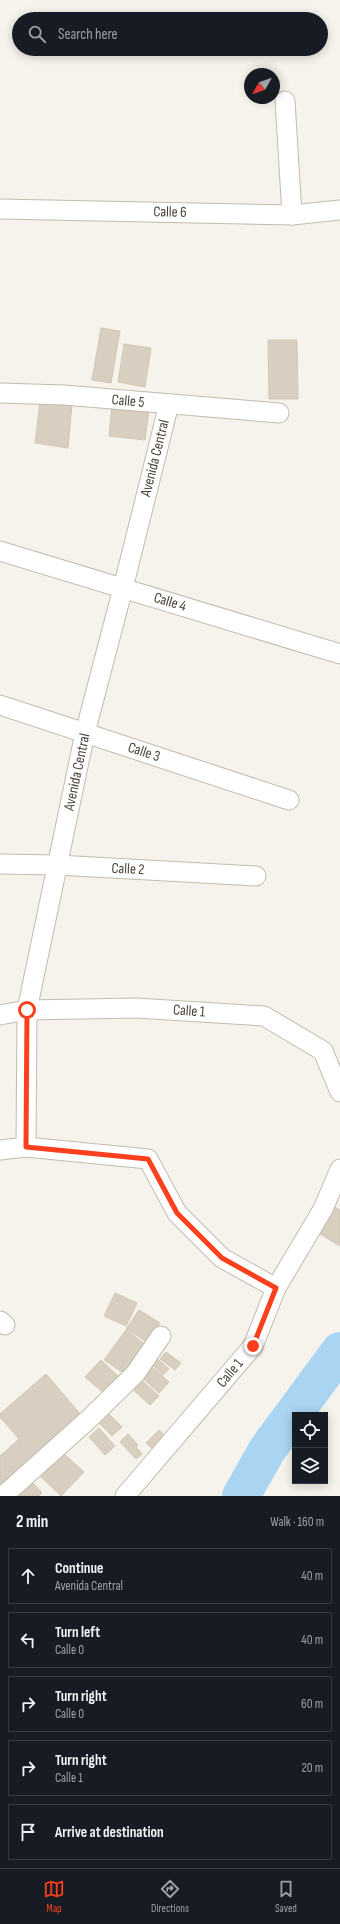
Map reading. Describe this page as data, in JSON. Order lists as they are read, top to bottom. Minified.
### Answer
{"streets":{"street":["Calle 6","Calle 5","Avenida Central","Calle 4","Calle 3","Calle 2","Calle 1"]},"crossings":[["Calle 5","Avenida Central"],["Avenida Central","Calle 4"],["Avenida Central","Calle 3"],["Avenida Central","Calle 2"],["Avenida Central","Calle 1"]],"north":"bottom left","page":{"search":"Search here","heading":["2 min","Walk · 160 m"],"list":[["Continue","Avenida Central","40 m"],["Turn left","Calle 0","40 m"],["Turn right","Calle 0","60 m"],["Turn right","Calle 1","20 m"],"Arrive at destination"],"nav":["Map","Directions","Saved"]}}
